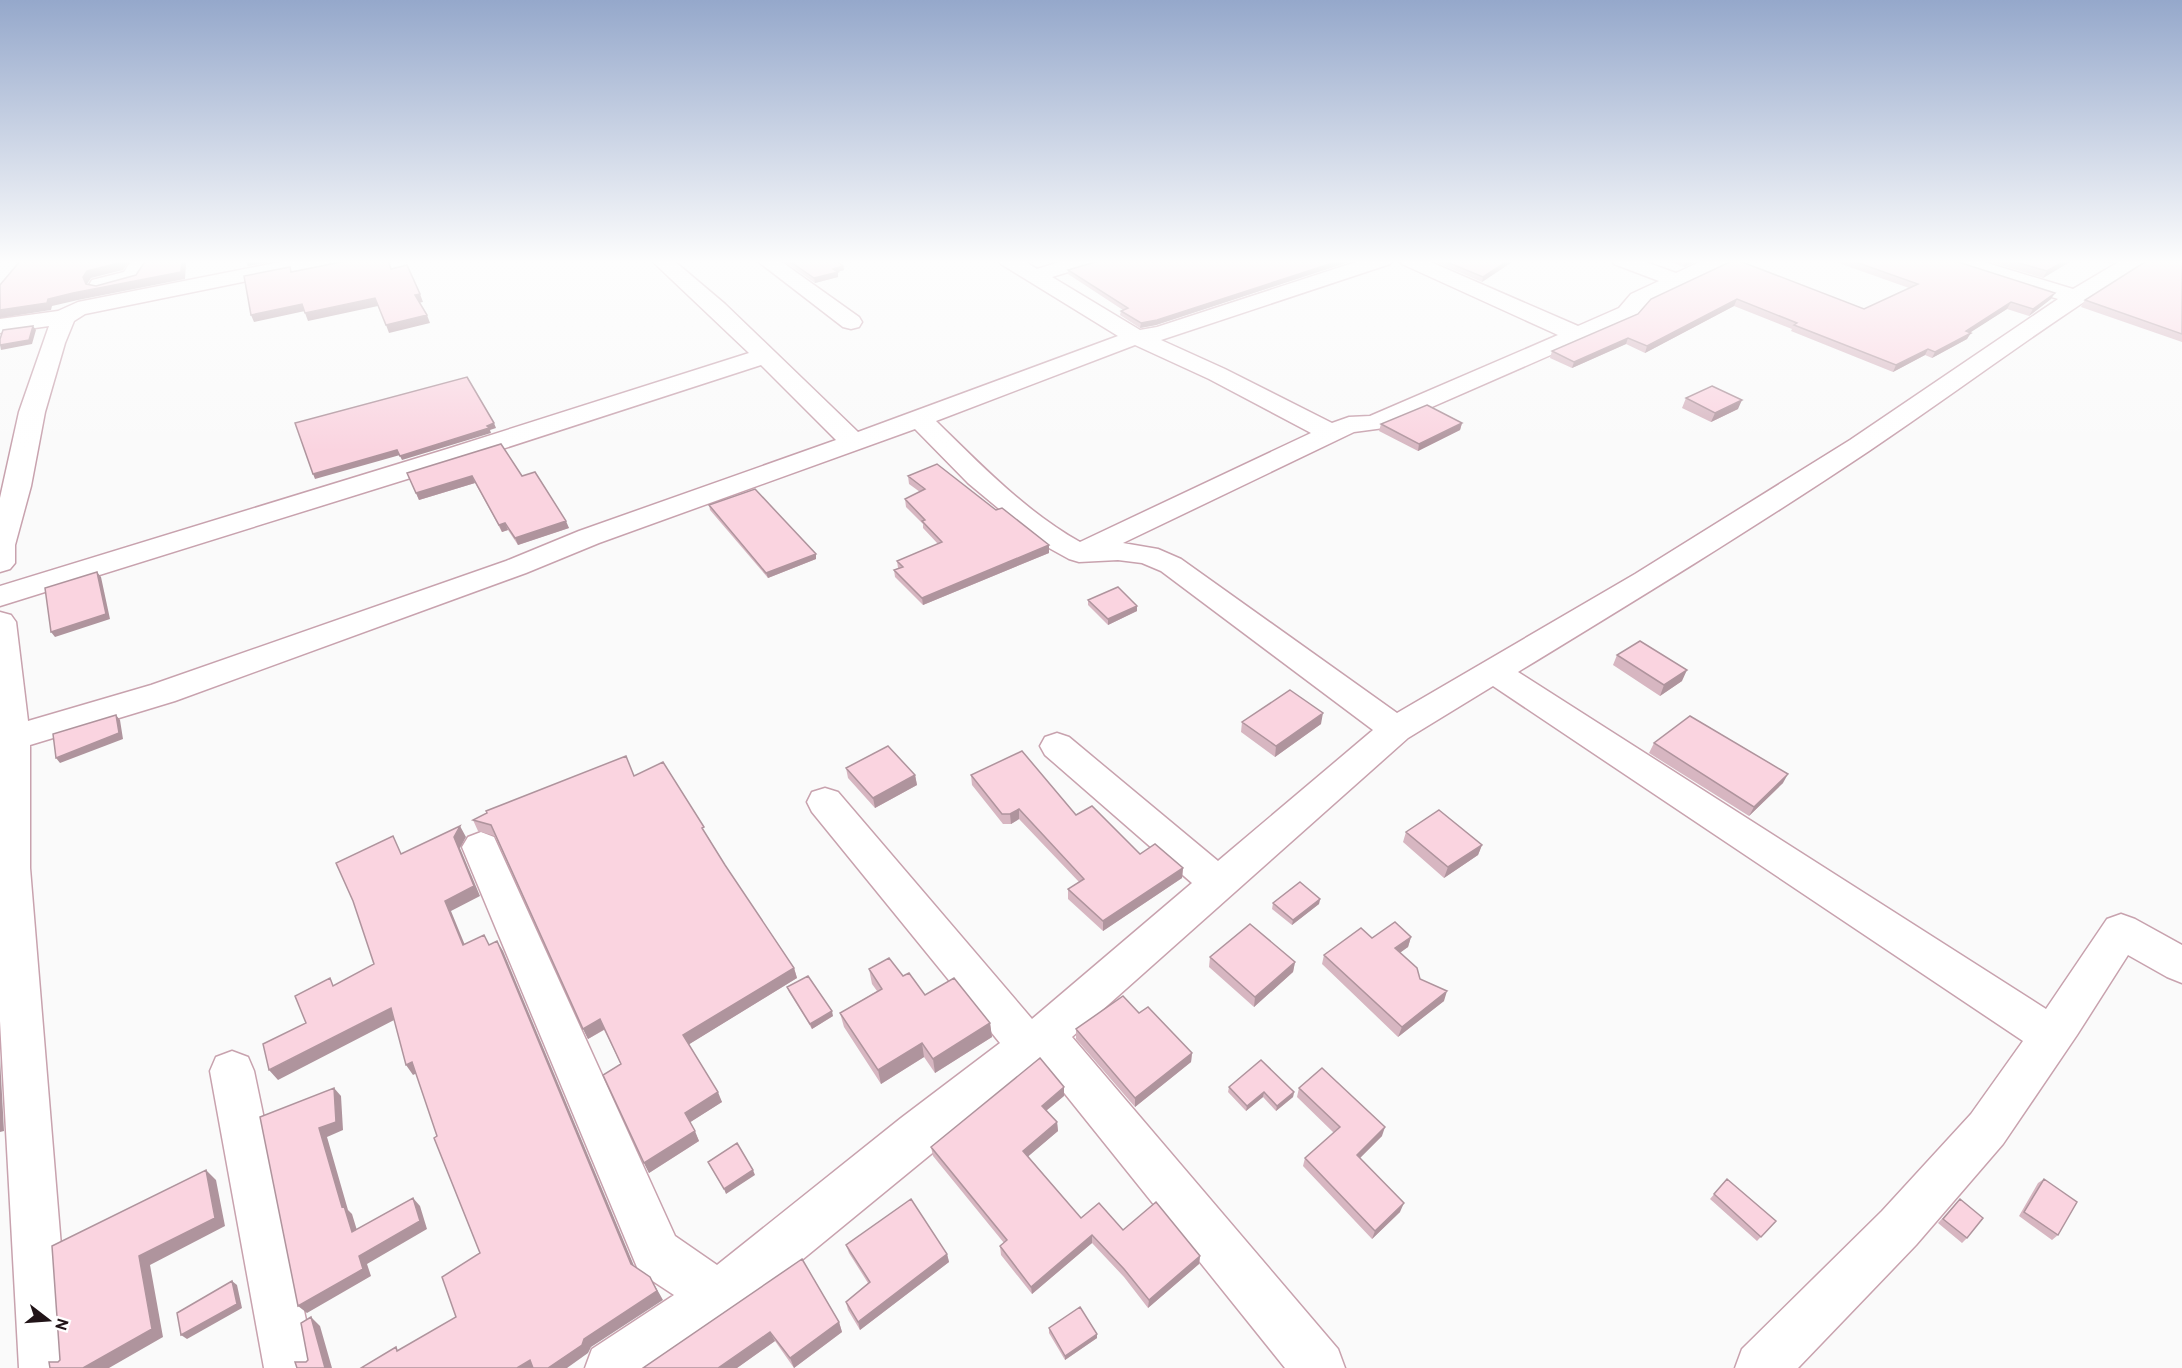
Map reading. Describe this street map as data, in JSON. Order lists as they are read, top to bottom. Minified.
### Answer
{"north":"right"}
